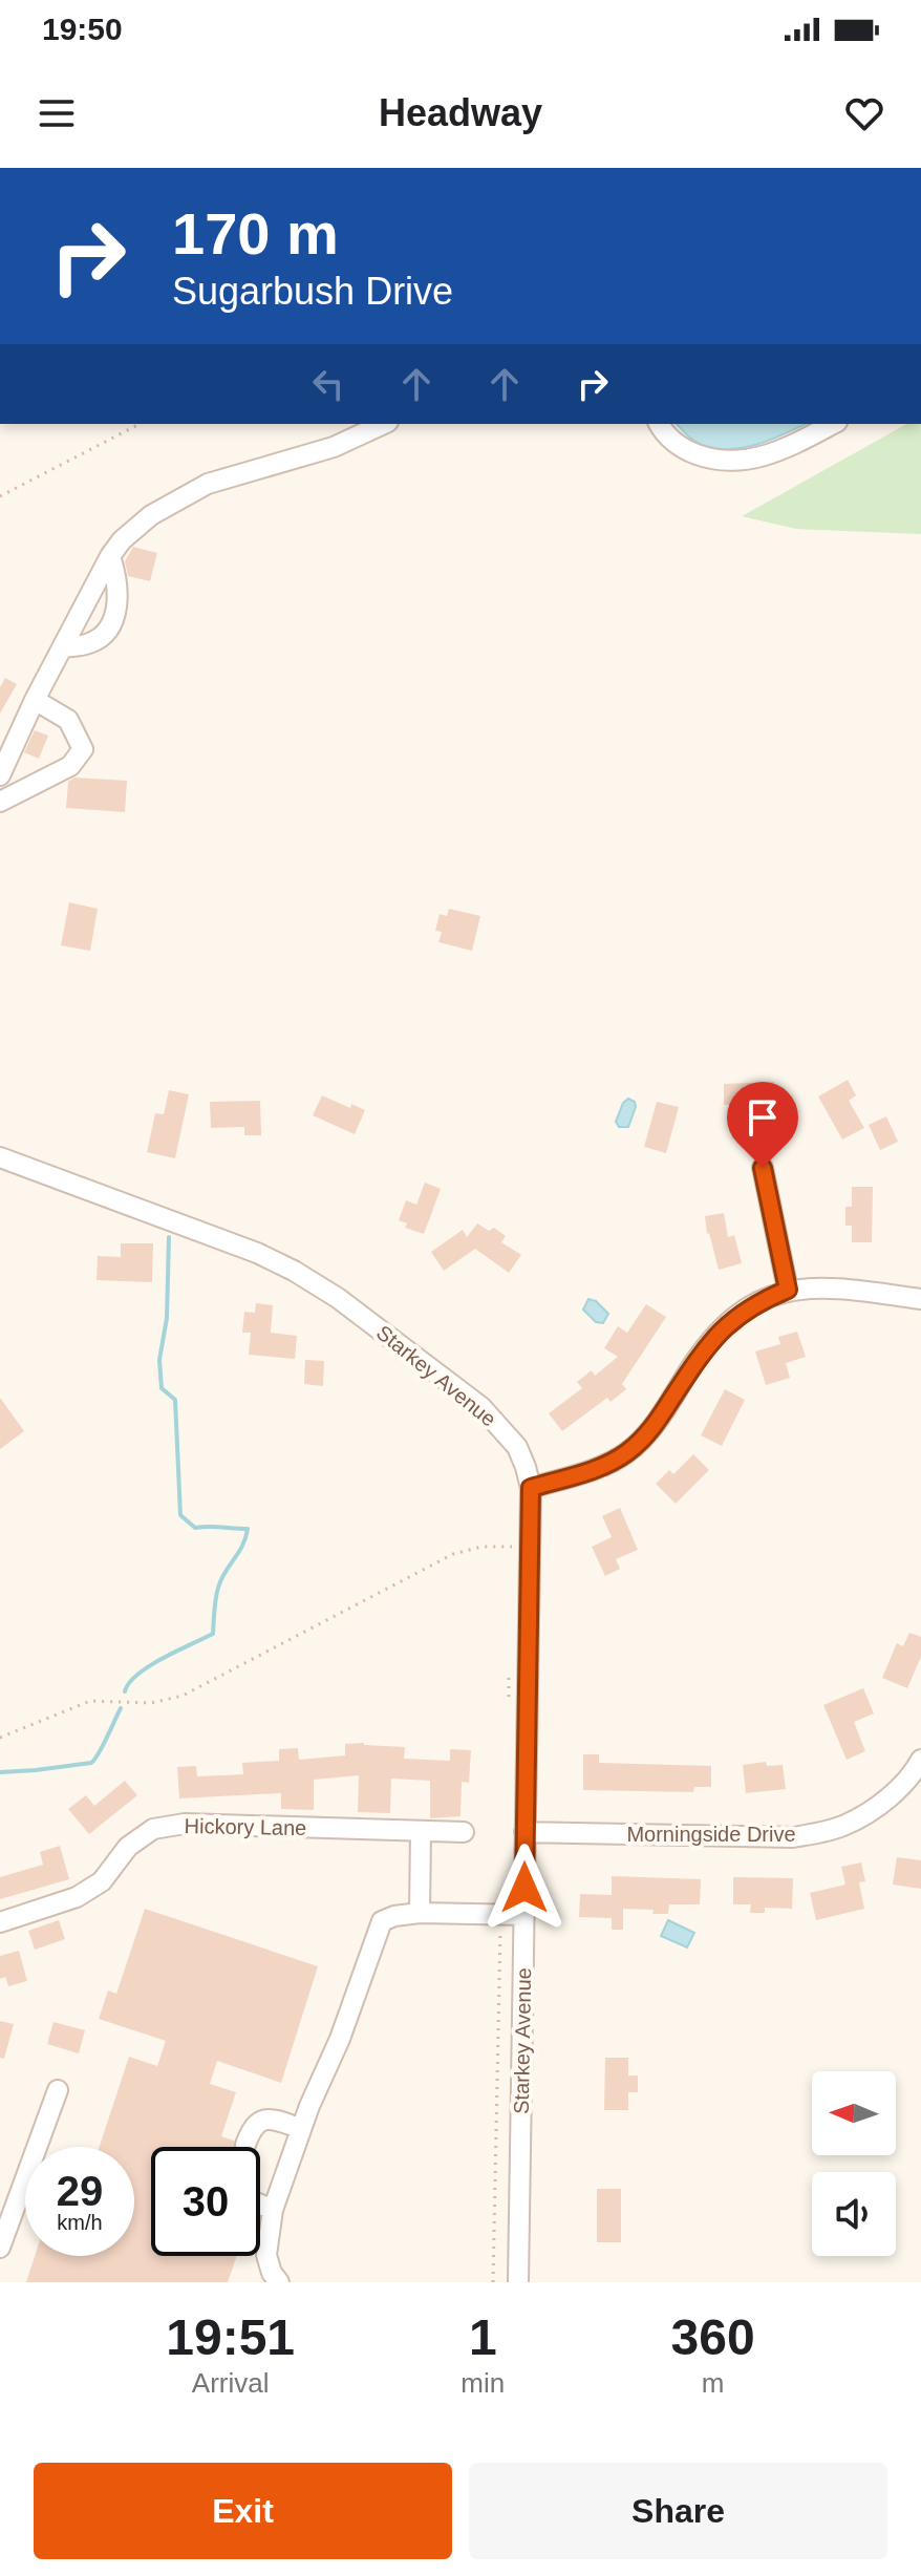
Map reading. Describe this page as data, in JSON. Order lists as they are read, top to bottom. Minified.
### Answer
{"streets":{"street":["Starkey Avenue","Hickory Lane","Morningside Drive"]},"crossings":[["Starkey Avenue","Morningside Drive"]],"north":"left","page":{"status":"19:50","header":"Headway","turn":["170 m","Sugarbush Drive"],"speed":"29 km/h","limit":"30","eta":["19:51","Arrival","1","min","360","m"],"buttons":["Exit","Share"]}}
